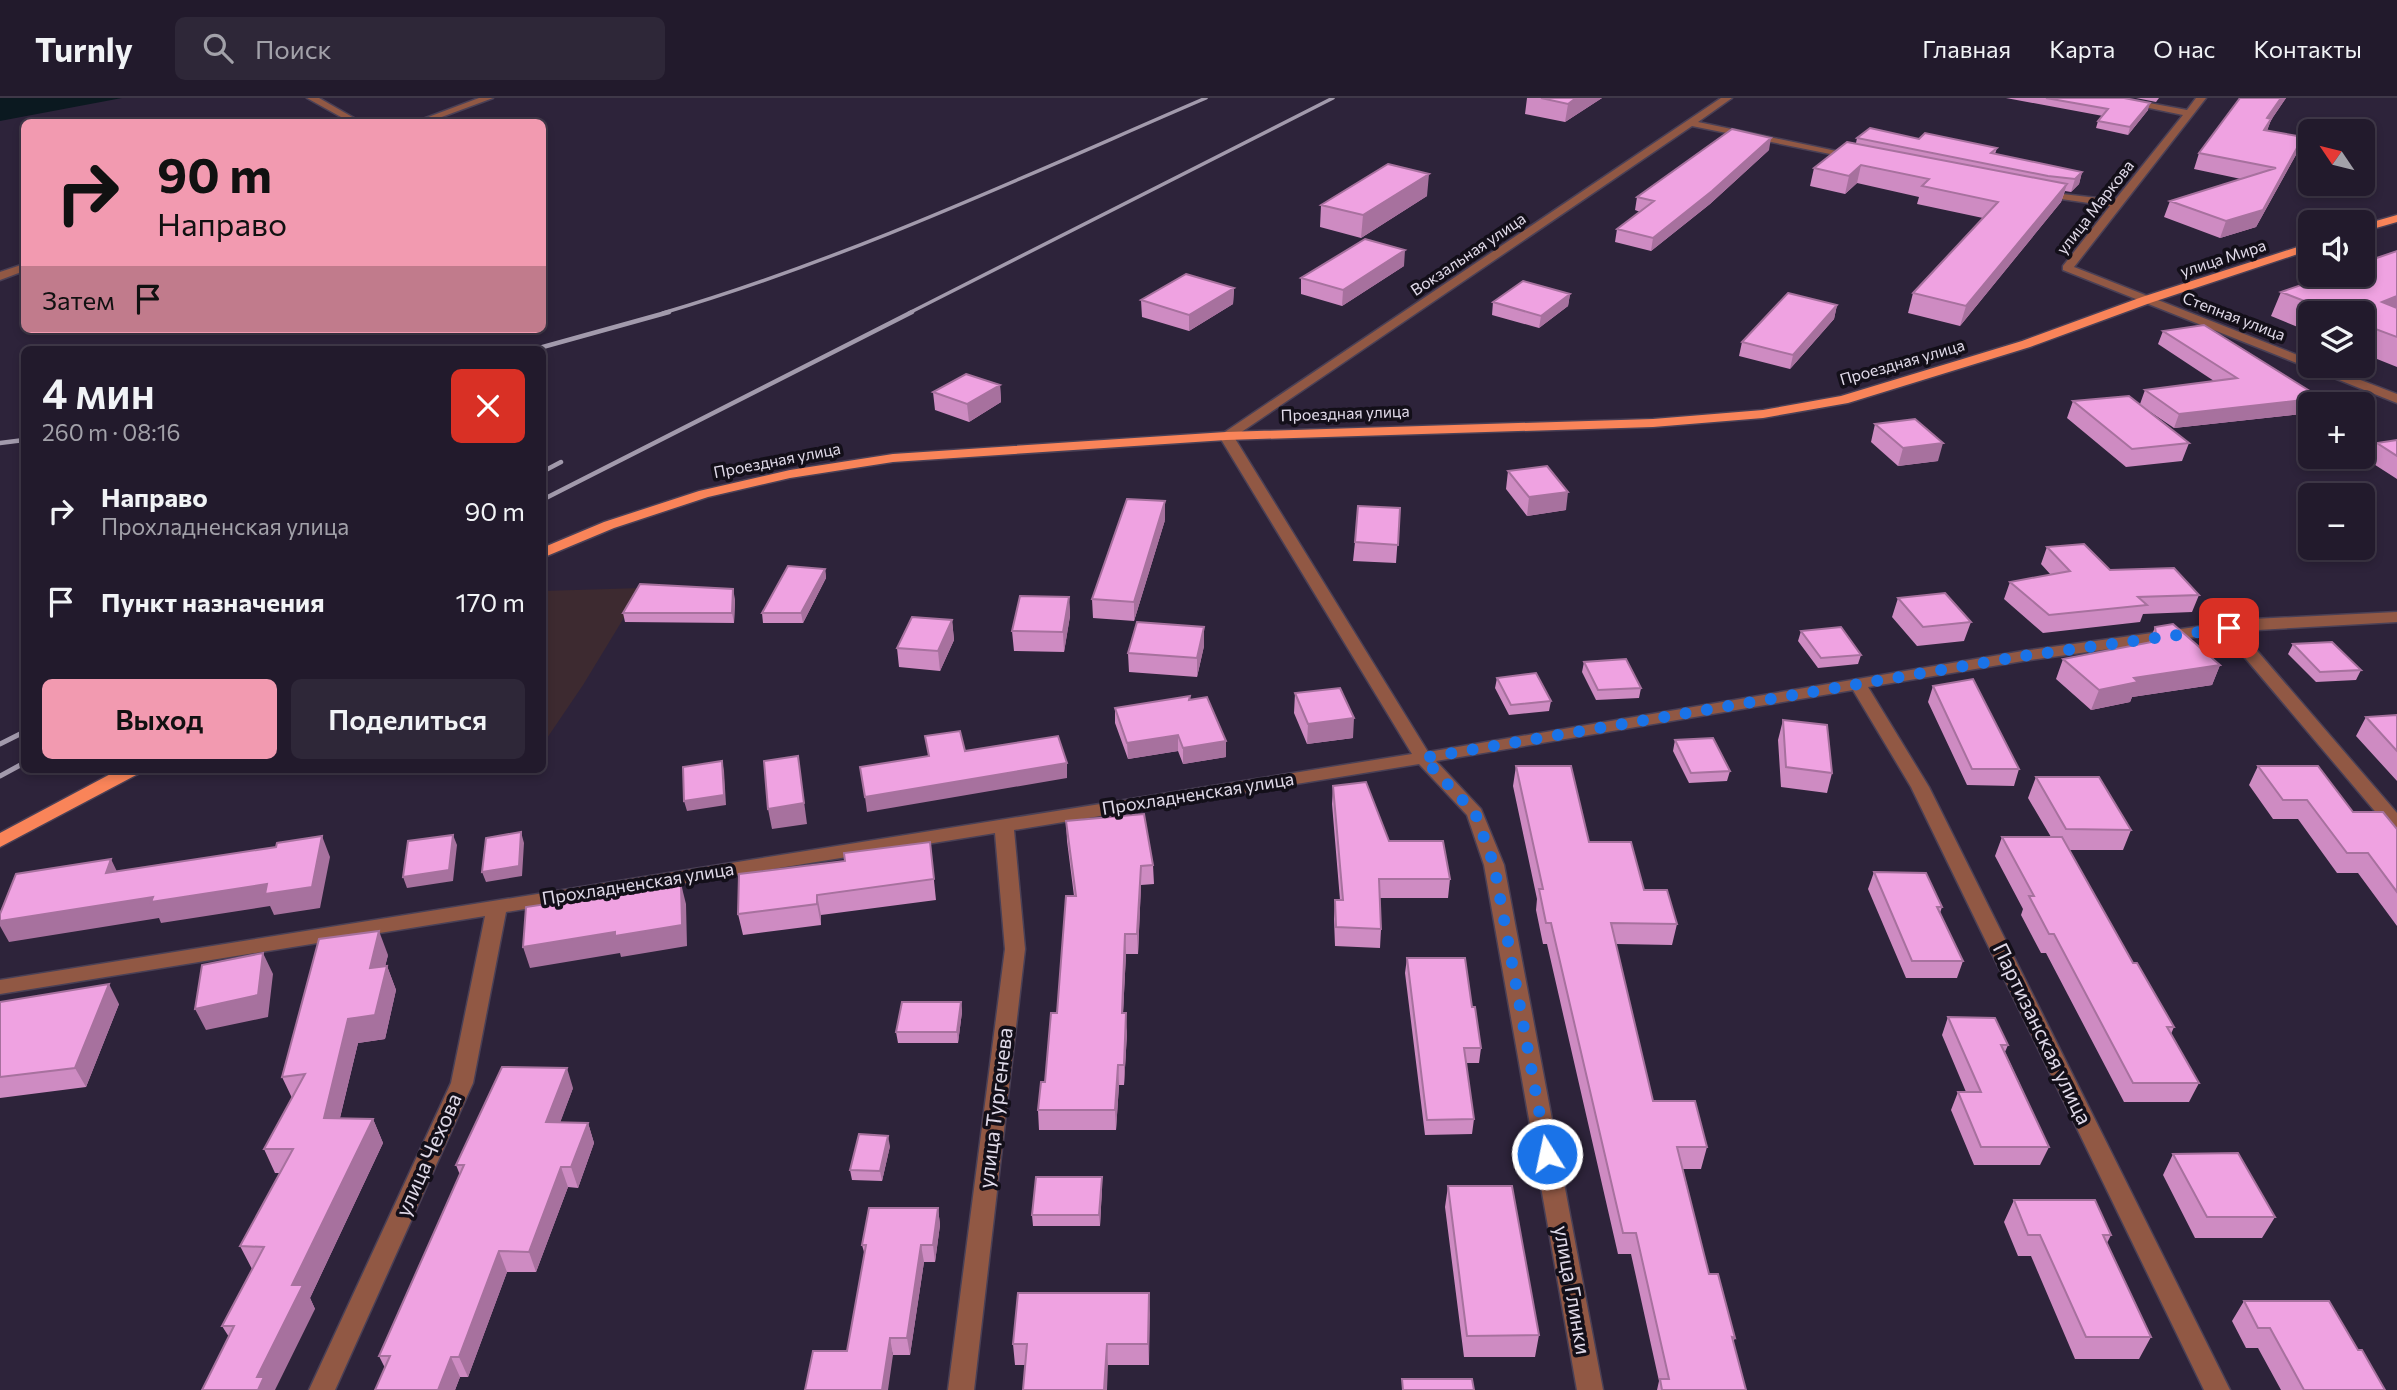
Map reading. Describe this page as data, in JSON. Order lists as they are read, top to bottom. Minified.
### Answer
{"streets":{"main road":["улица Мира","Проездная улица"],"street":["улица Маркова","Вокзальная улица","Степная улица","Прохладненская улица","Партизанская улица","улица Тургенева","улица Чехова","улица Глинки"]},"crossings":[["улица Маркова","улица Мира"],["улица Маркова","Степная улица"],["улица Маркова","Проездная улица"],["Вокзальная улица","Проездная улица"],["Вокзальная улица","улица Глинки"],["улица Мира","Степная улица"],["улица Мира","Проездная улица"],["Степная улица","Проездная улица"],["Проездная улица","улица Глинки"],["Прохладненская улица","Партизанская улица"],["Прохладненская улица","улица Тургенева"],["Прохладненская улица","улица Чехова"],["Прохладненская улица","улица Глинки"]],"north":"top left","page":{"header":"Turnly","search":"Поиск","nav":["Главная","Карта","О нас","Контакты"],"map_buttons":["+","−"],"turn":["90 m","Направо"],"then":"Затем","heading":["4 мин","260 m · 08:16"],"list":[{"name":"Направо","note":"Прохладненская улица","value":"90 m"},{"name":"Пункт назначения","value":"170 m"}],"buttons":["Выход","Поделиться"]}}
